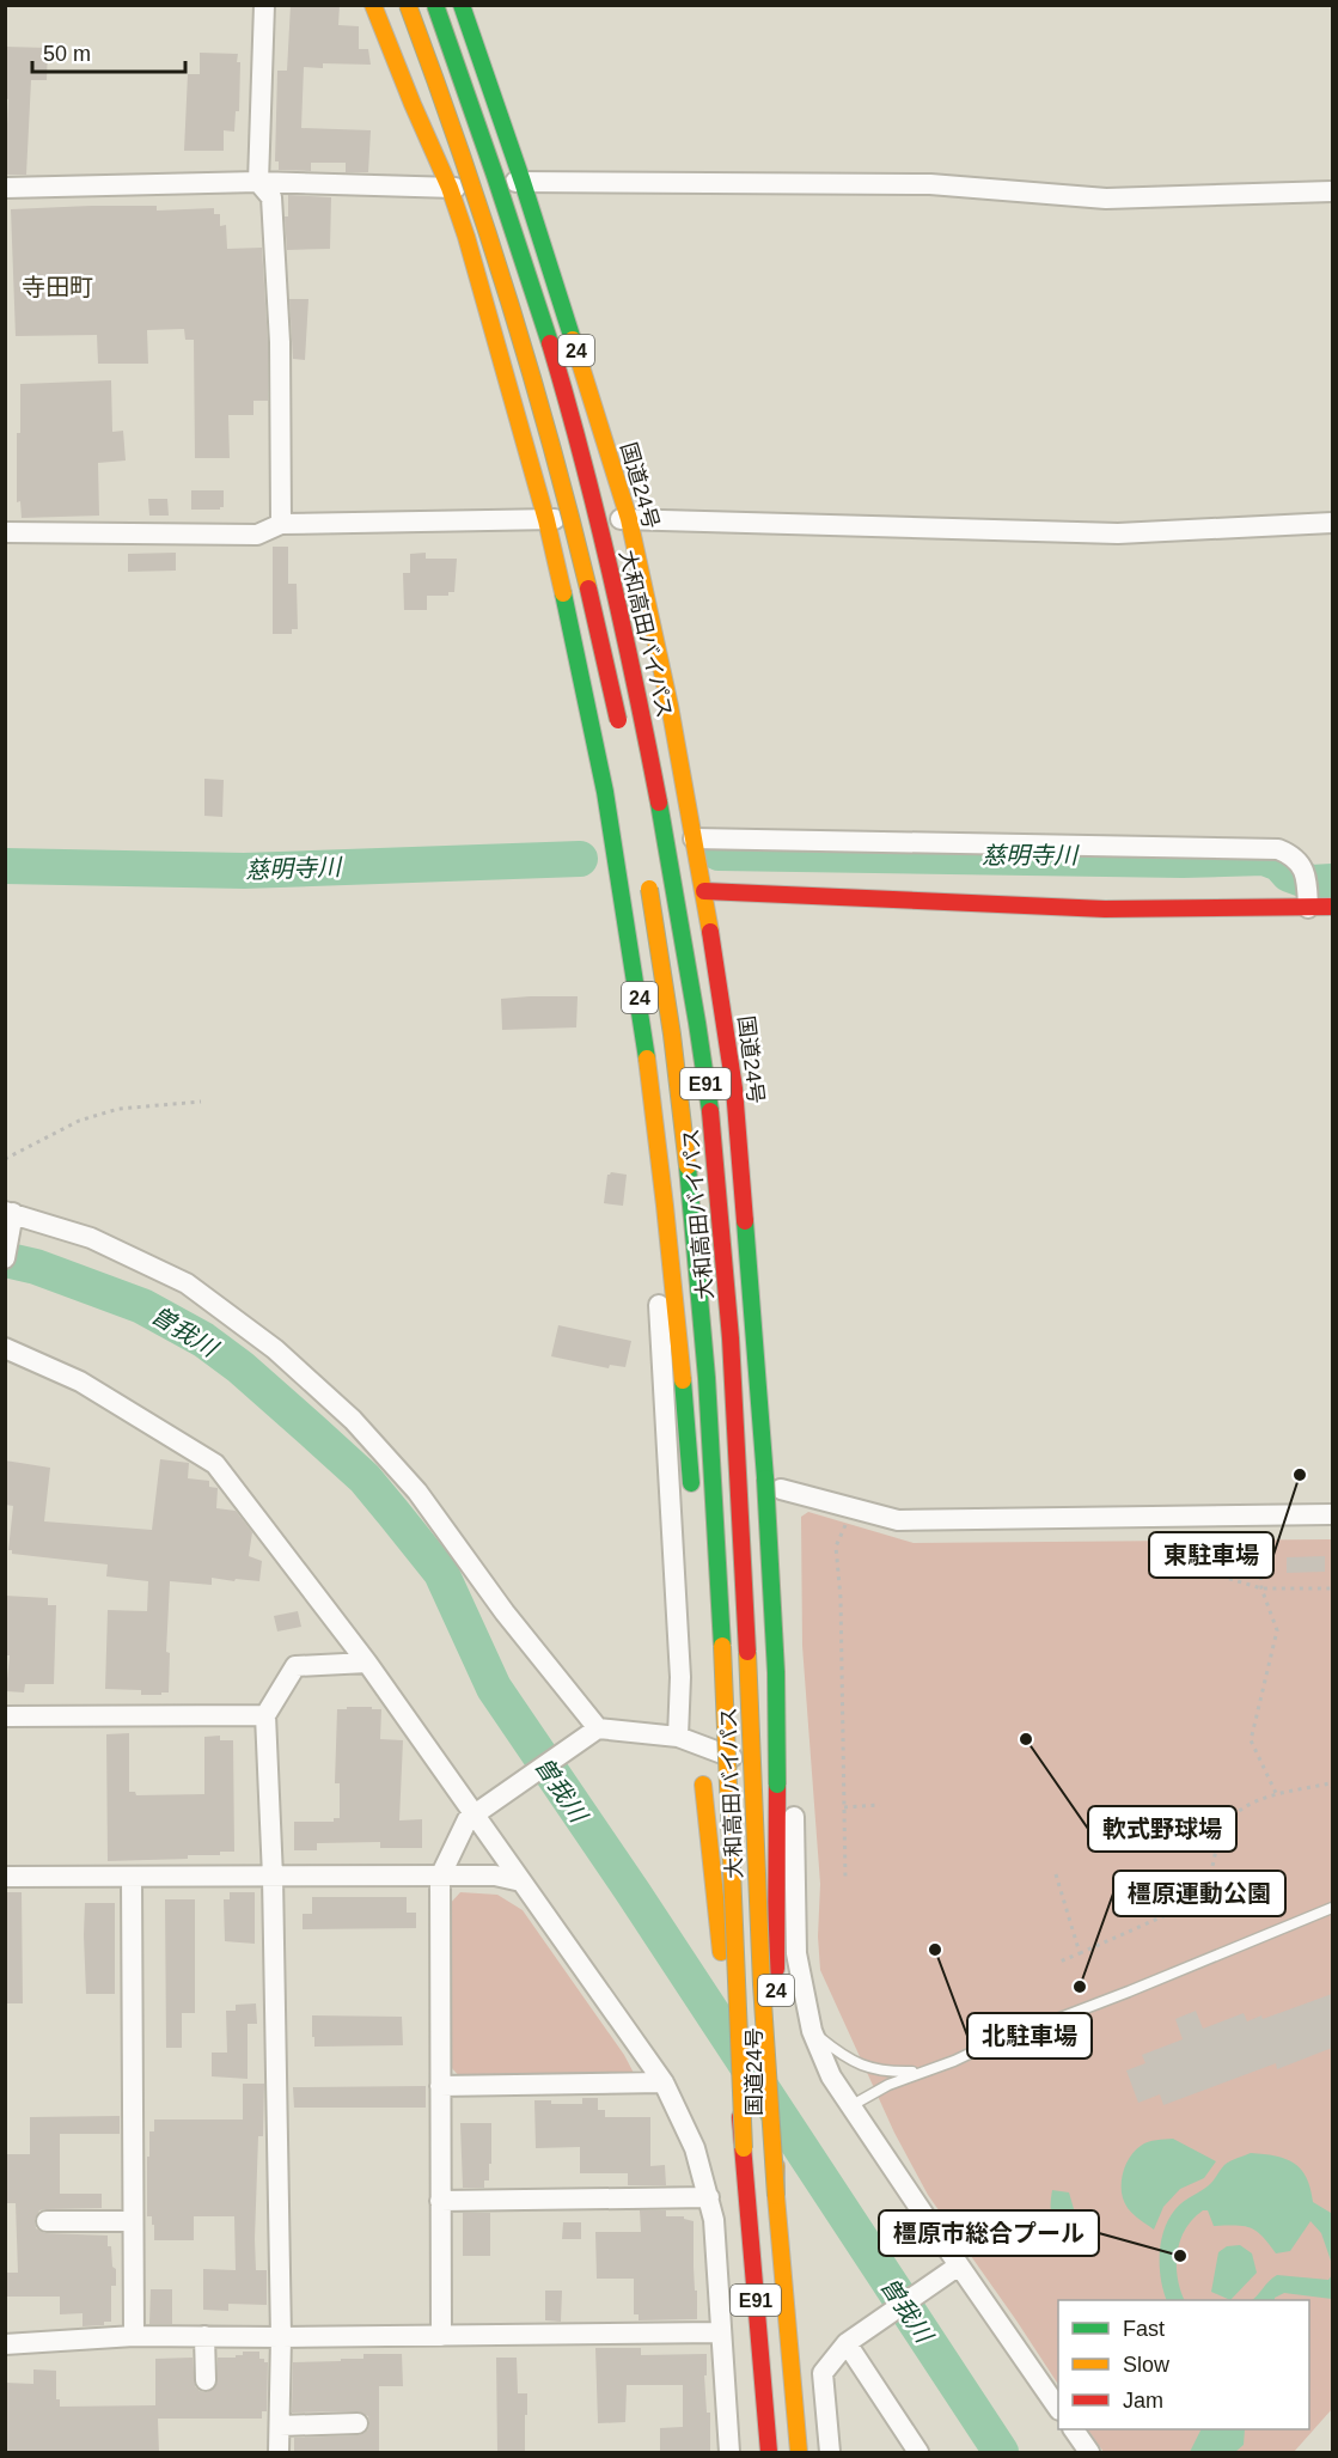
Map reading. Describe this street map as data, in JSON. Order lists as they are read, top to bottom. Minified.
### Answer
{"streets":{"main road":["24","国道24号","大和高田バイパス","E91"]},"crossings":[["国道24号","大和高田バイパス"]],"districts":["寺田町"],"water":["慈明寺川","曽我川"],"places":["東駐車場","軟式野球場","北駐車場","橿原運動公園","橿原市総合プール"],"legend":["Fast","Slow","Jam"],"scale_bar":"50 m"}
